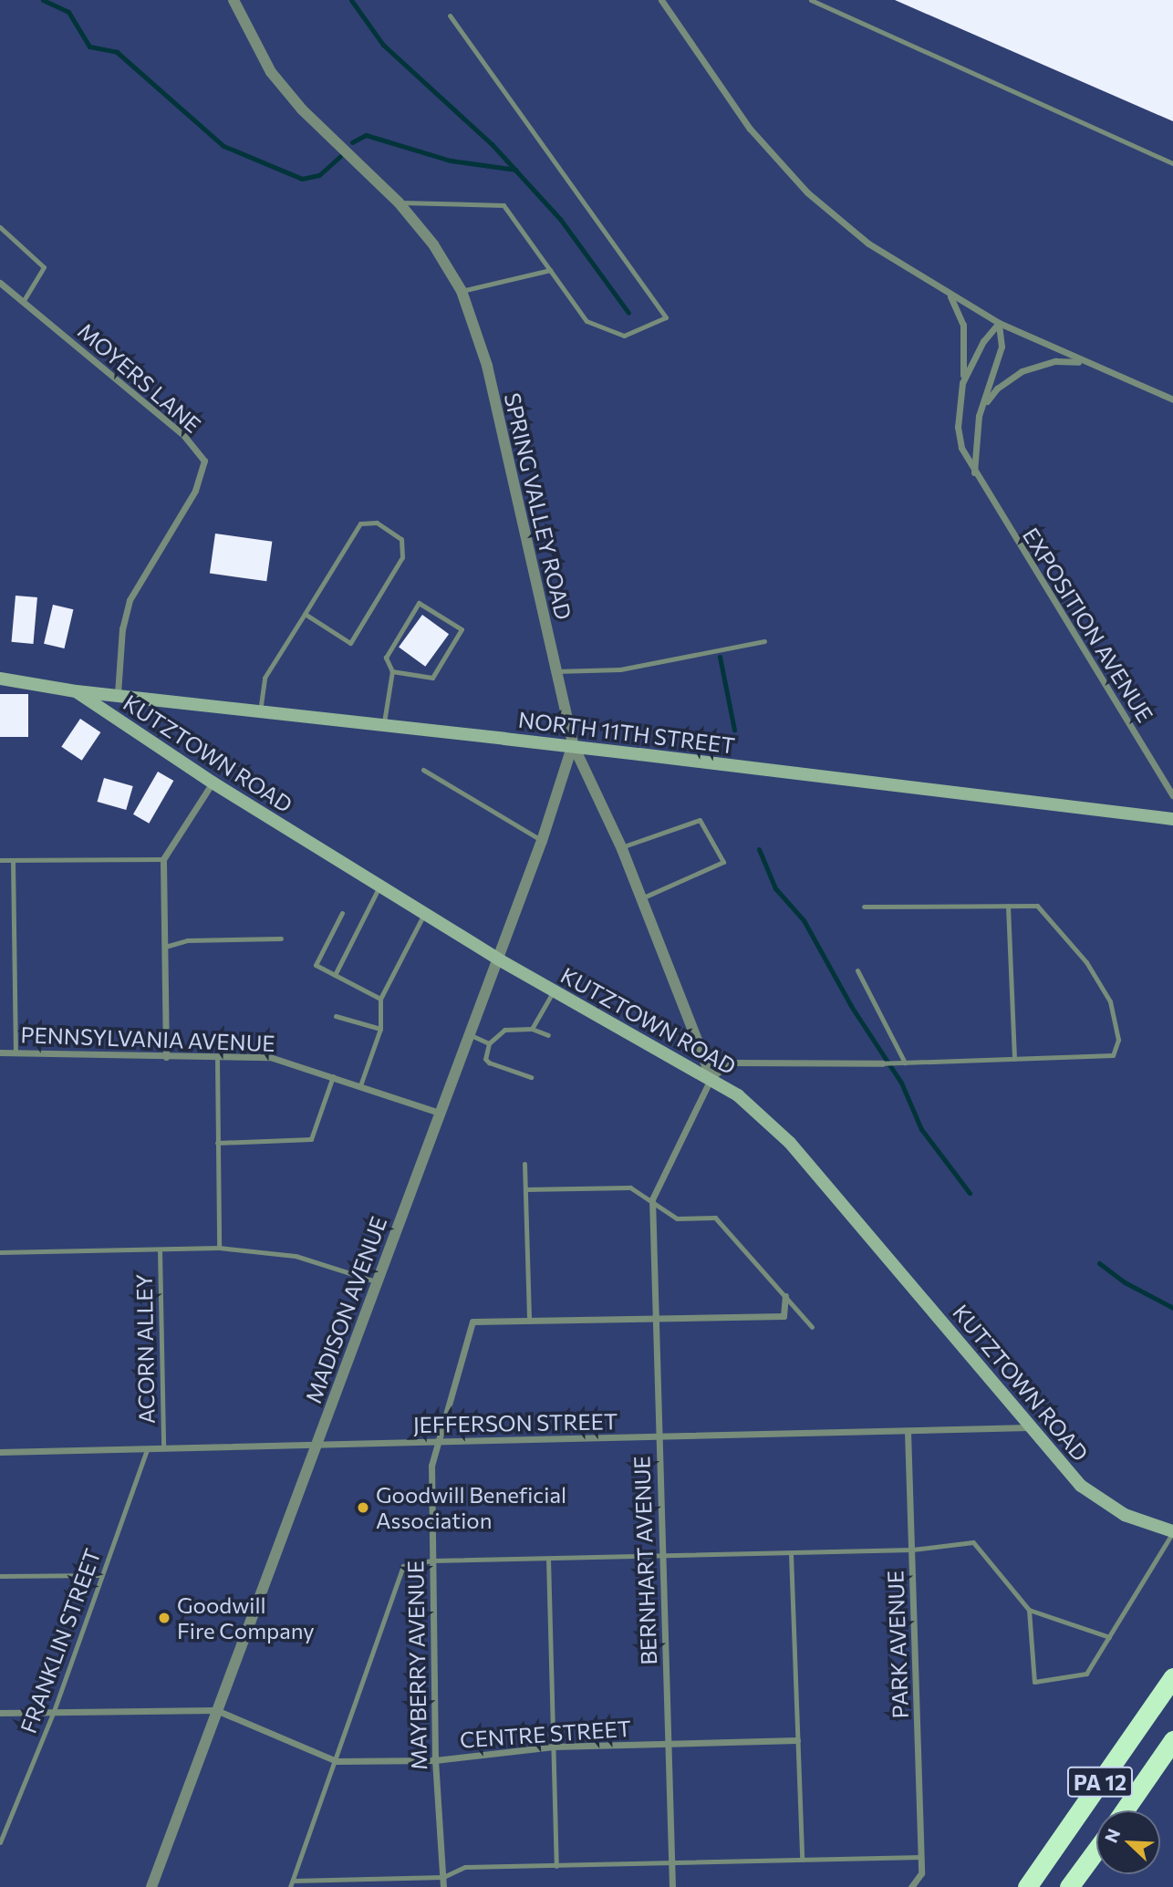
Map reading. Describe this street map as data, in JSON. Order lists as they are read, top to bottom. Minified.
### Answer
{"streets":{"highway":["PA 12"],"main road":["NORTH 11TH STREET","KUTZTOWN ROAD"],"street":["MOYERS LANE","SPRING VALLEY ROAD","EXPOSITION AVENUE","PENNSYLVANIA AVENUE","MADISON AVENUE","JEFFERSON STREET","BERNHART AVENUE","PARK AVENUE","MAYBERRY AVENUE","CENTRE STREET"],"lane":["ACORN ALLEY","FRANKLIN STREET"]},"crossings":[["MOYERS LANE","NORTH 11TH STREET"],["SPRING VALLEY ROAD","KUTZTOWN ROAD"],["SPRING VALLEY ROAD","MADISON AVENUE"],["SPRING VALLEY ROAD","BERNHART AVENUE"],["NORTH 11TH STREET","KUTZTOWN ROAD"],["KUTZTOWN ROAD","MADISON AVENUE"],["KUTZTOWN ROAD","JEFFERSON STREET"],["KUTZTOWN ROAD","BERNHART AVENUE"],["PENNSYLVANIA AVENUE","MADISON AVENUE"],["MADISON AVENUE","ACORN ALLEY"],["MADISON AVENUE","JEFFERSON STREET"],["MADISON AVENUE","CENTRE STREET"],["ACORN ALLEY","JEFFERSON STREET"],["JEFFERSON STREET","BERNHART AVENUE"],["JEFFERSON STREET","FRANKLIN STREET"],["JEFFERSON STREET","PARK AVENUE"],["JEFFERSON STREET","MAYBERRY AVENUE"],["BERNHART AVENUE","MAYBERRY AVENUE"],["BERNHART AVENUE","CENTRE STREET"],["FRANKLIN STREET","CENTRE STREET"],["MAYBERRY AVENUE","CENTRE STREET"]],"places":["Goodwill Beneficial Association","Goodwill Fire Company"],"north":"top left"}
